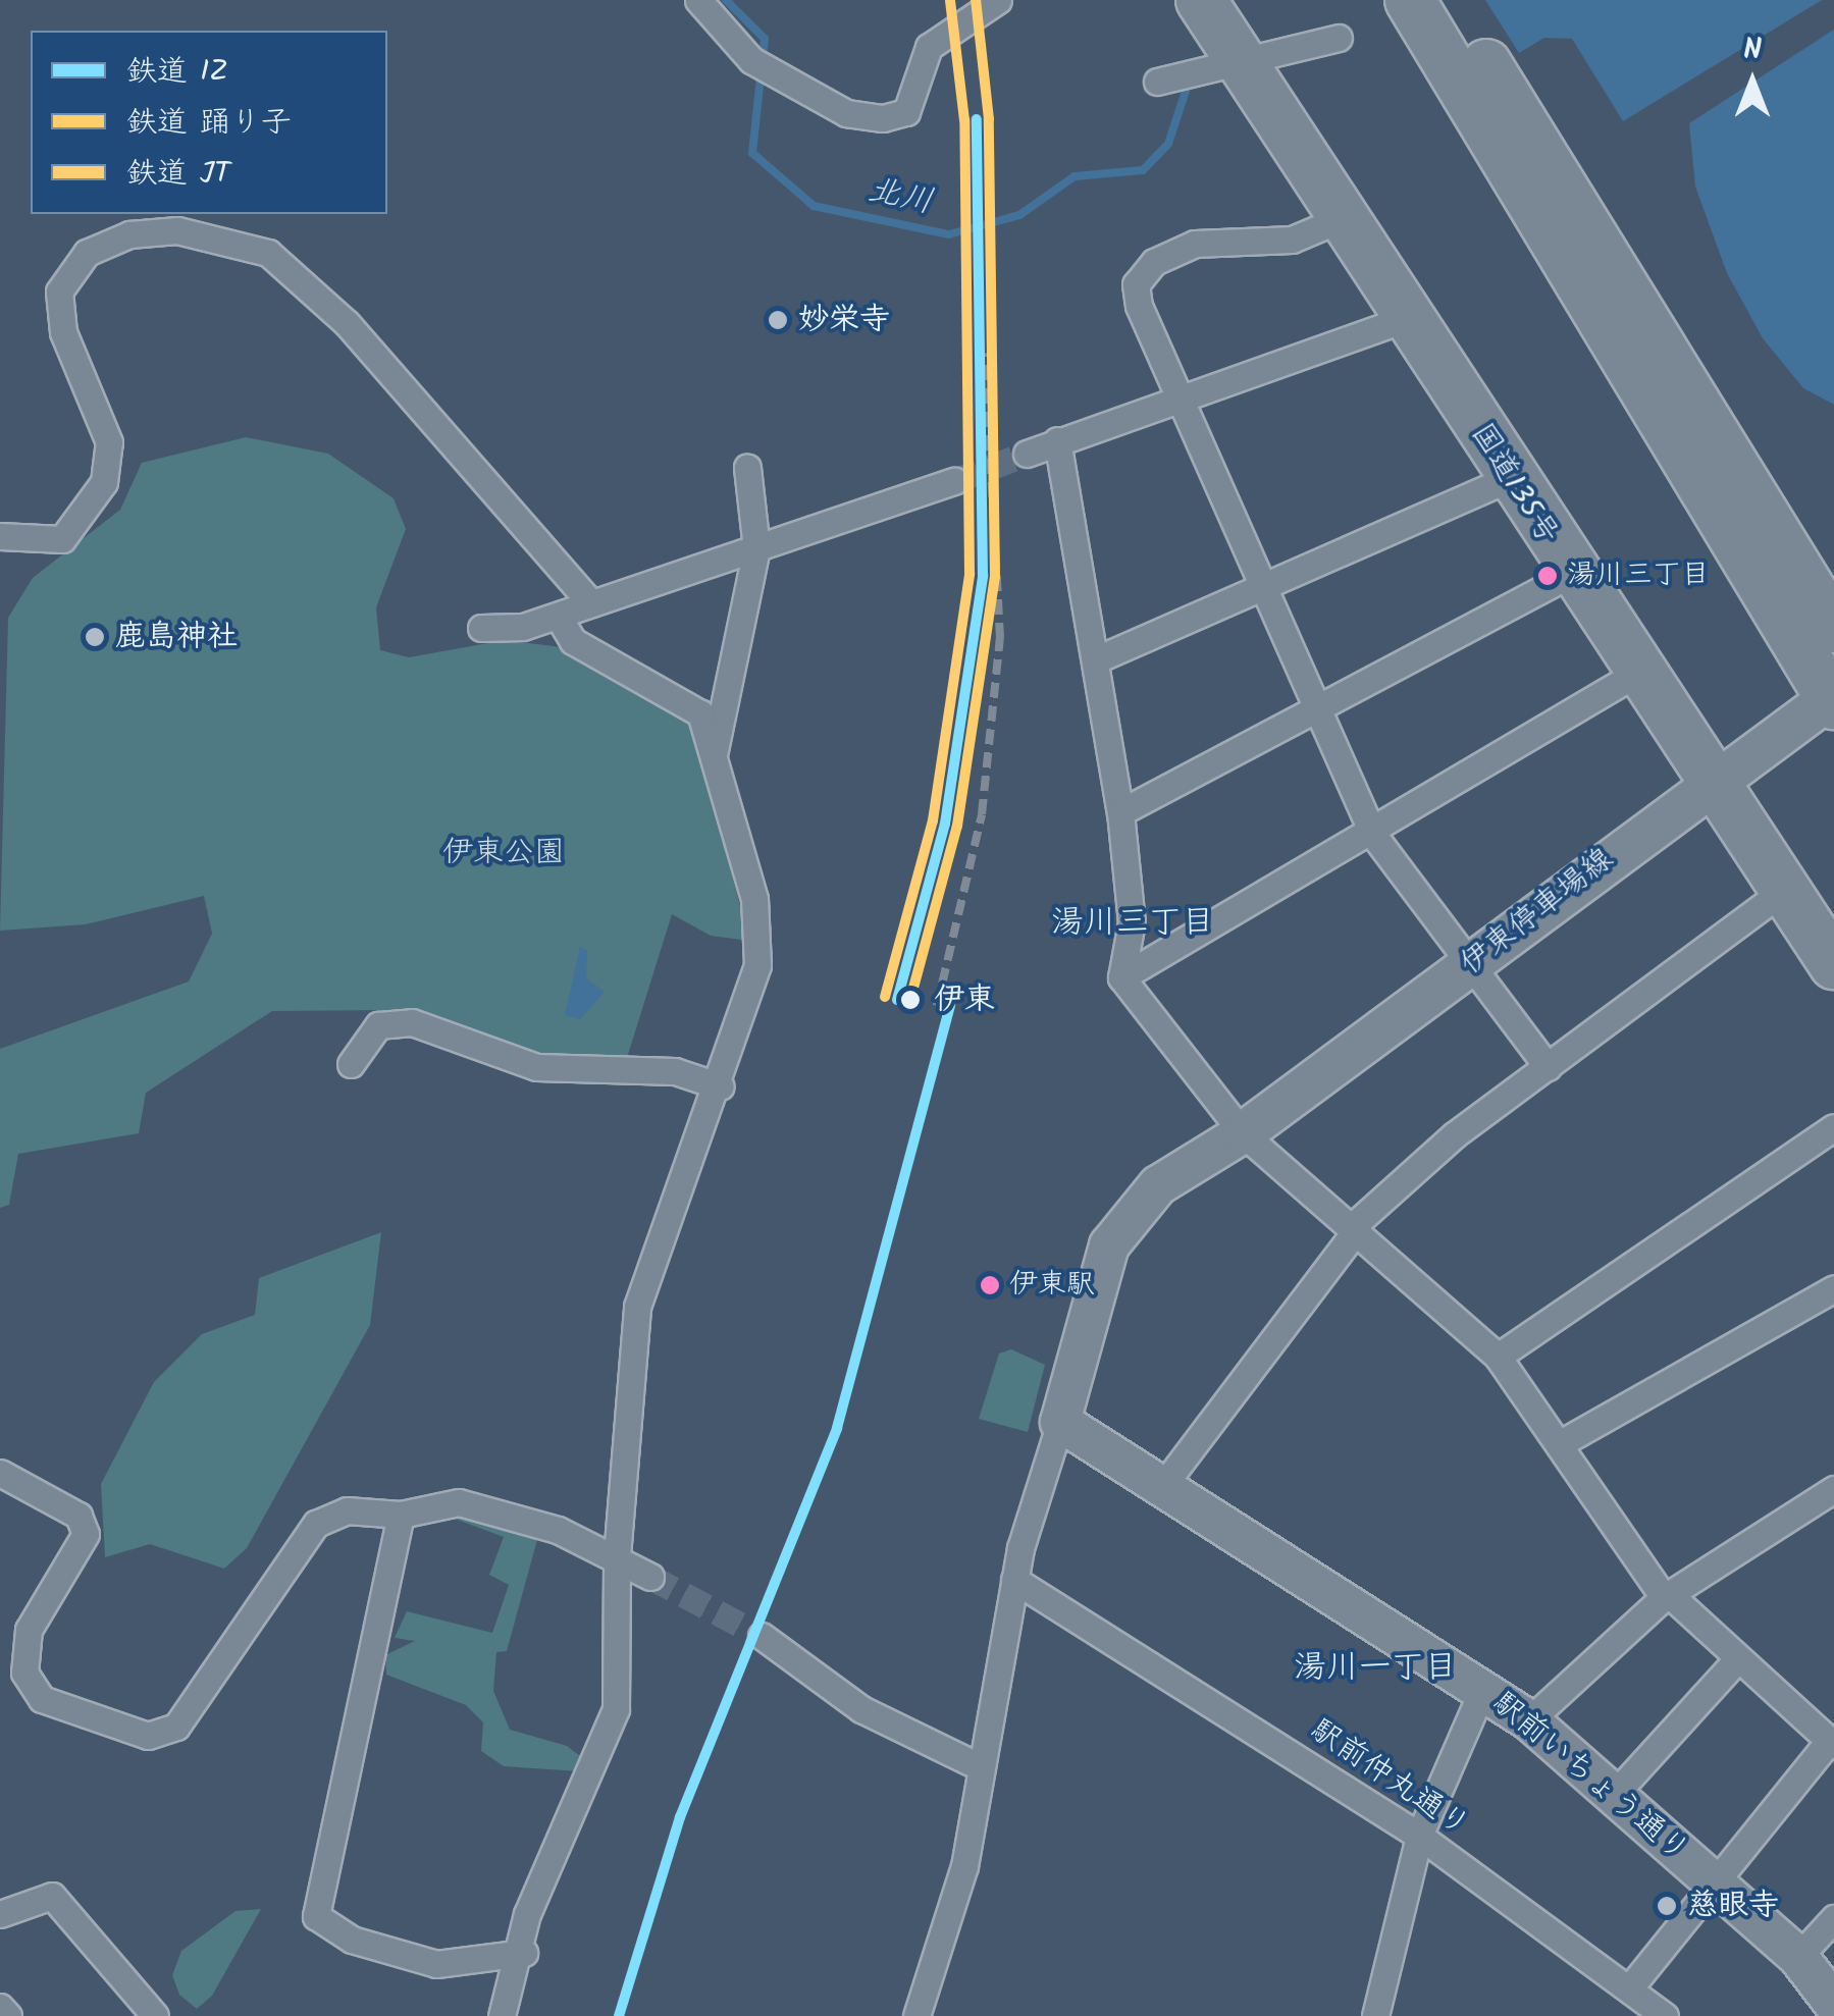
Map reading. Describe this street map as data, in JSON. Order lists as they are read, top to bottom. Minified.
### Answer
{"streets":{"highway":["国道135号"],"main road":["伊東停車場線"],"street":["駅前いちょう通り","駅前仲丸通り"]},"crossings":[["国道135号","伊東停車場線"]],"districts":["湯川三丁目","湯川一丁目"],"water":["北川"],"parks":["伊東公園"],"places":["妙栄寺","湯川三丁目","鹿島神社","伊東","伊東駅","慈眼寺"],"lines":["rail line 踊り子","rail line JT","rail line IZ"],"legend":["鉄道 IZ","鉄道 踊り子","鉄道 JT"],"north":"top"}
